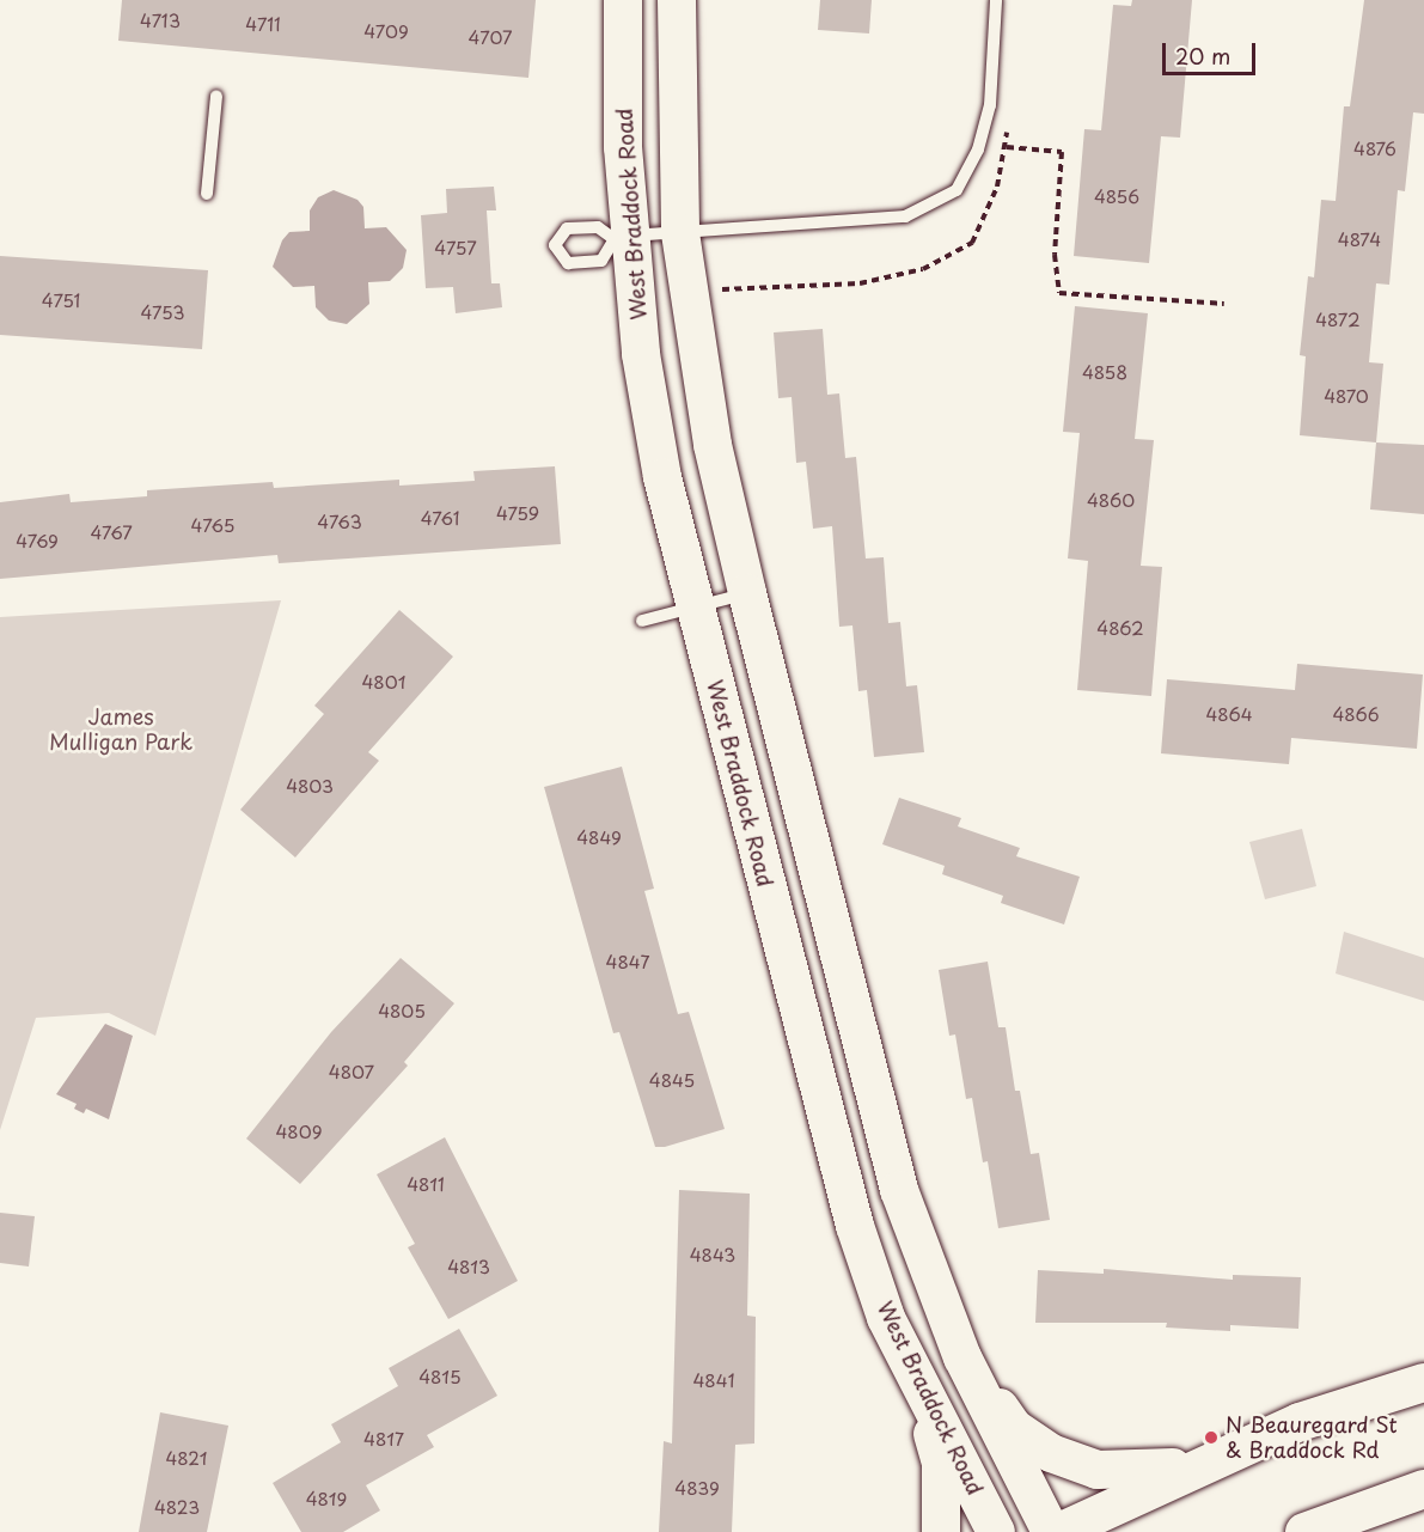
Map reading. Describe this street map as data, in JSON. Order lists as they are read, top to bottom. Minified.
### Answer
{"streets":{"main road":["West Braddock Road"]},"parks":["James Mulligan Park"],"places":["N Beauregard St & Braddock Rd"],"house_numbers":["4713","4711","4709","4707","4876","4856","4874","4757","4751","4753","4872","4858","4870","4860","4759","4761","4763","4765","4767","4769","4862","4801","4864","4866","4803","4849","4847","4805","4807","4845","4809","4811","4843","4813","4815","4841","4817","4821","4839","4819","4823"],"scale_bar":"20 m"}
